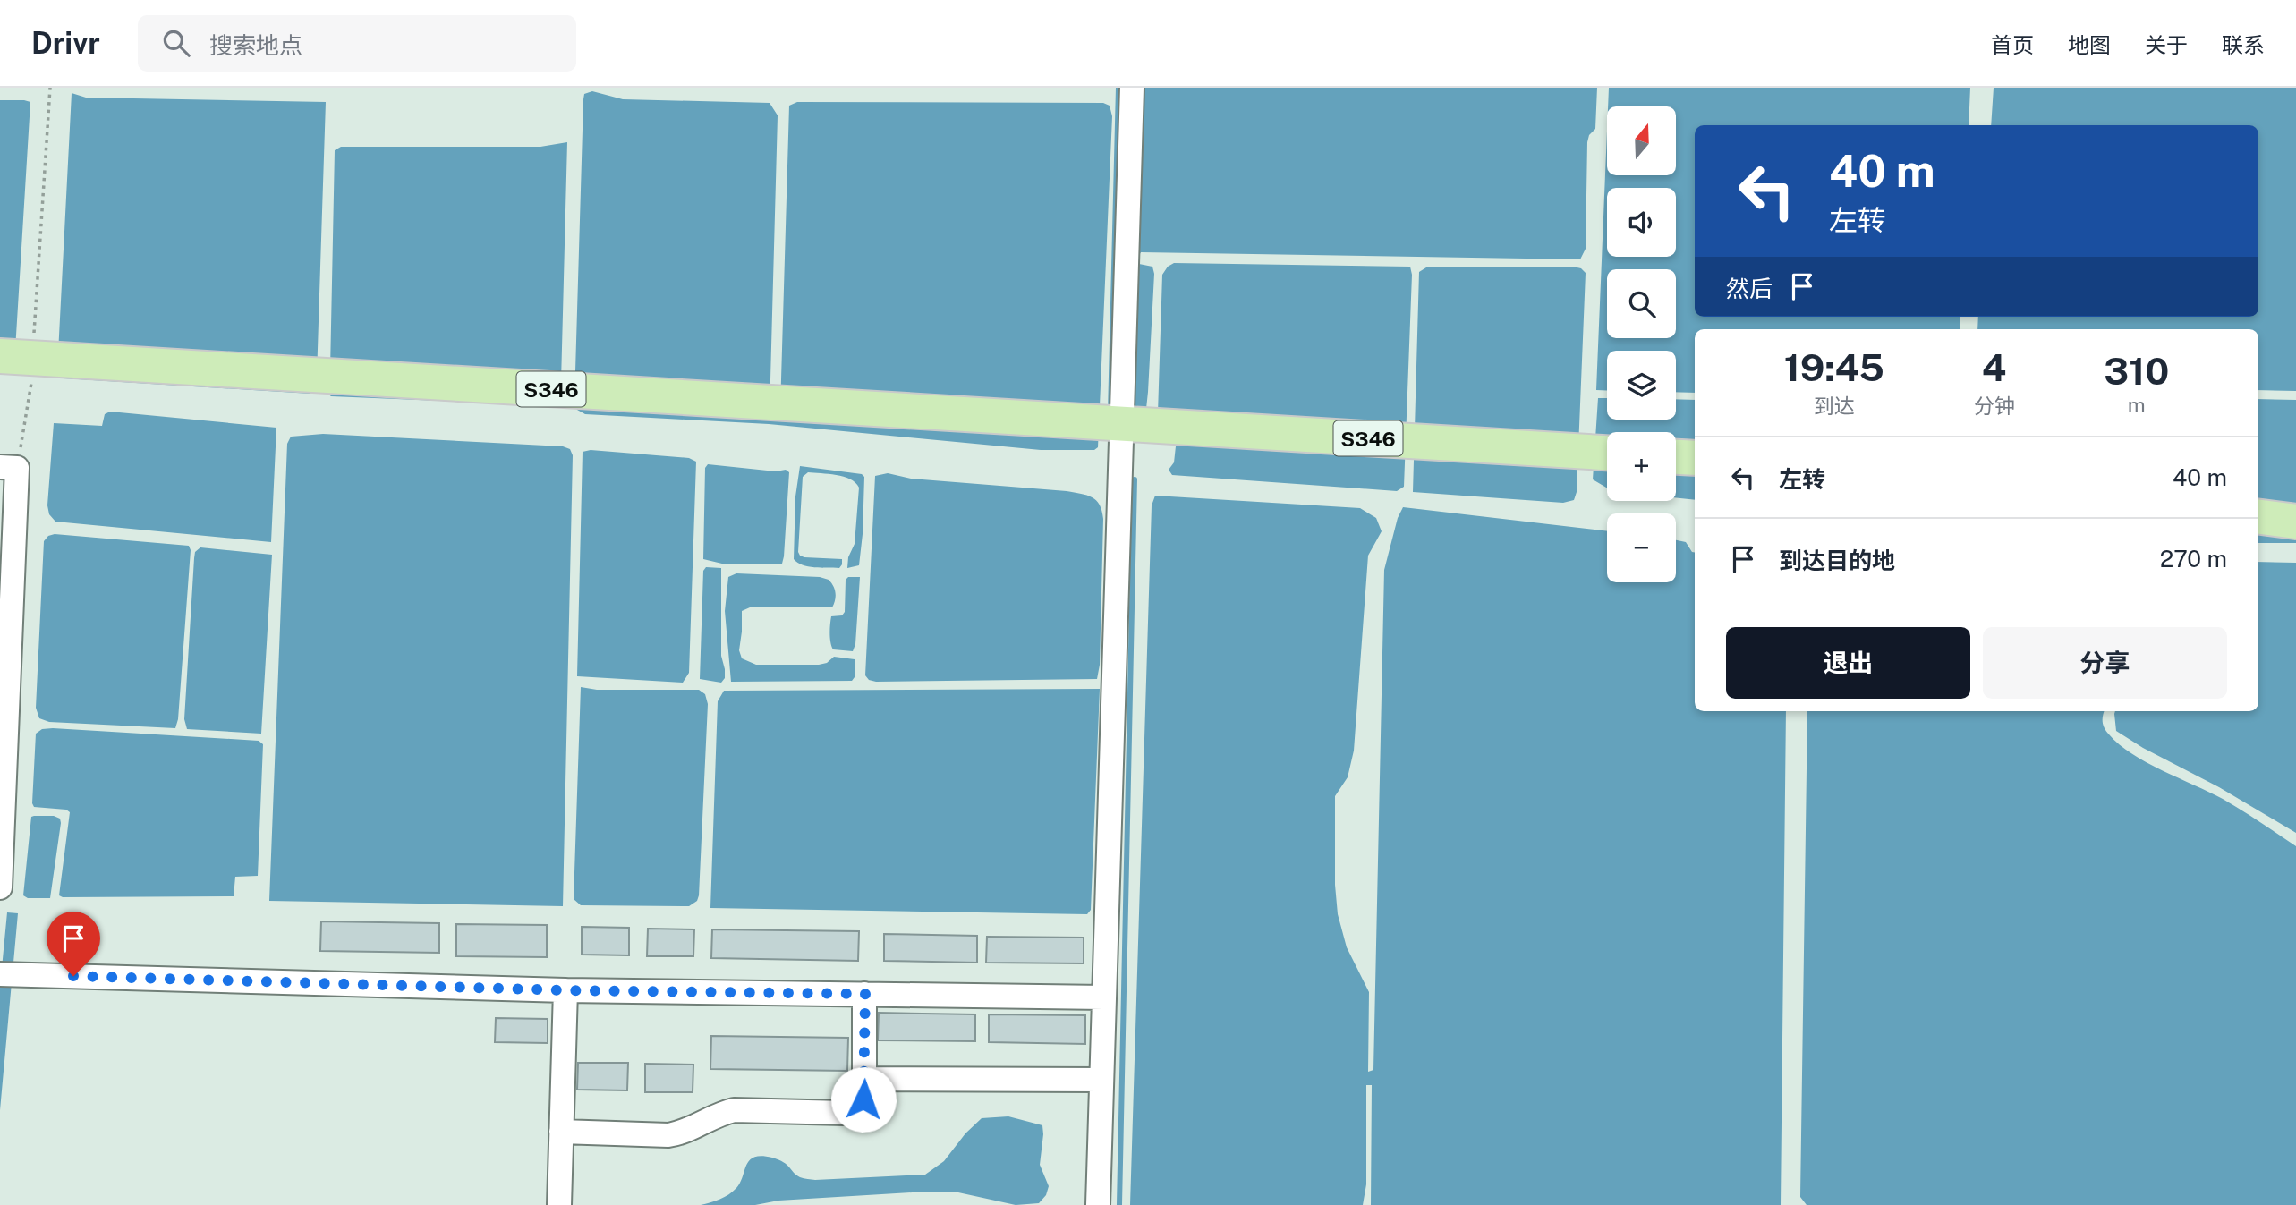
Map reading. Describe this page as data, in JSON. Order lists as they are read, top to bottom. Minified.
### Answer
{"streets":{"main road":["S346"]},"north":"top","page":{"header":"Drivr","search":"搜索地点","nav":["首页","地图","关于","联系"],"map_buttons":["+","−"],"turn":["40 m","左转"],"then":"然后","eta":["19:45","到达","4","分钟","310","m"],"list":[{"name":"左转","value":"40 m"},{"name":"到达目的地","value":"270 m"}],"buttons":["退出","分享"]}}
